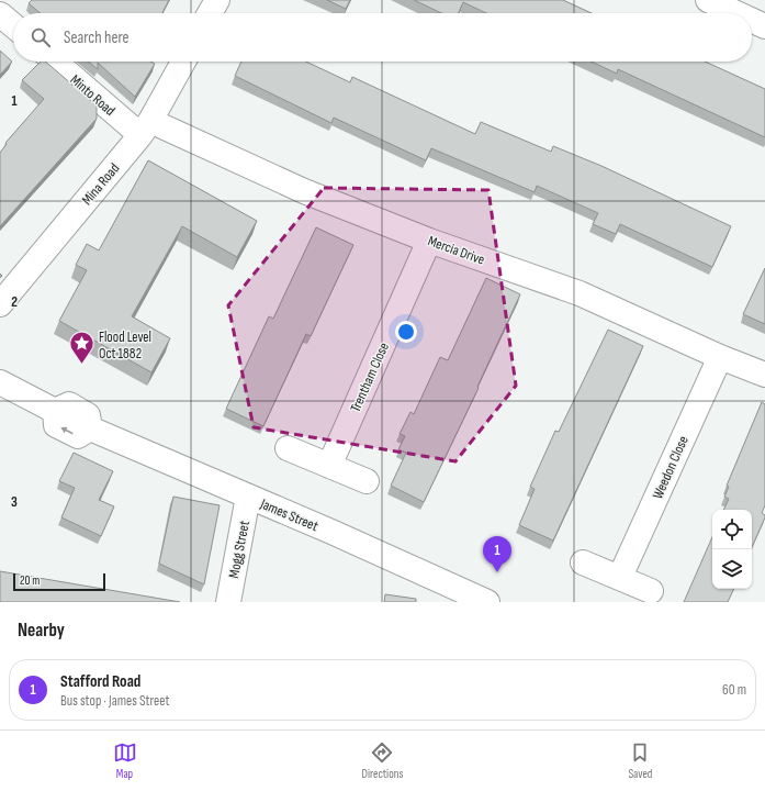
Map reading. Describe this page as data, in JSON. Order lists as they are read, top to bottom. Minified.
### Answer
{"streets":{"street":["Minto Road","Mina Road","Mercia Drive","Trentham Close","Weedon Close","James Street","Mogg Street"]},"crossings":[["Minto Road","Mina Road"],["Minto Road","Mercia Drive"],["Mina Road","Mercia Drive"],["Mercia Drive","Trentham Close"],["Mercia Drive","Weedon Close"],["James Street","Mogg Street"]],"places":{"place":["Flood Level Oct 1882"]},"scale_bar":"20 m","page":{"search":"Search here","pins":"1","scale":"20 m","heading":"Nearby","list":[{"mark":"1","name":"Stafford Road","note":"Bus stop · James Street","value":"60 m"}],"nav":["Map","Directions","Saved"]},"grid":{"rows":["1","2","3"]}}
